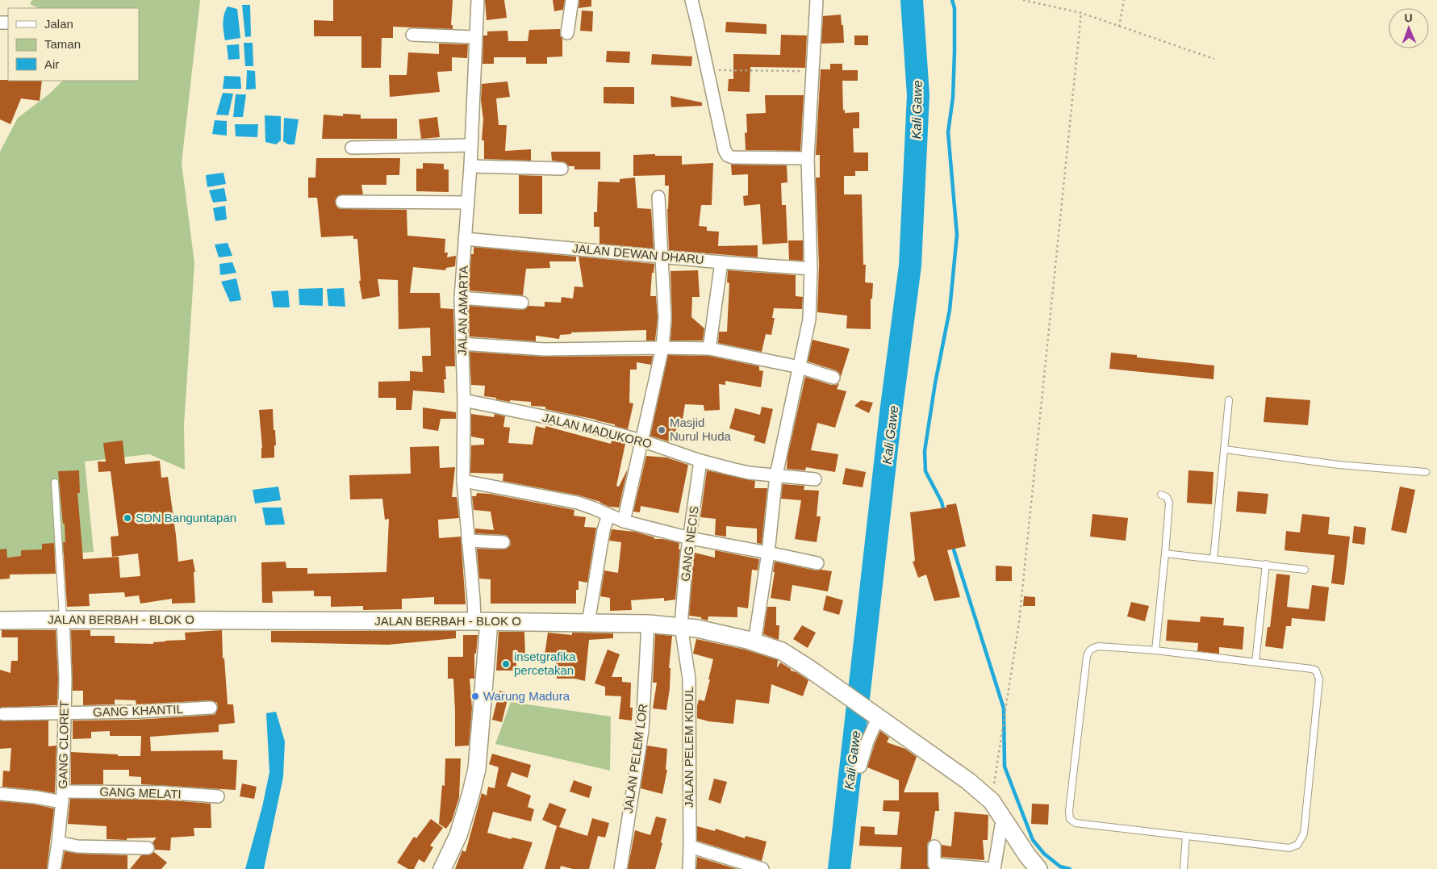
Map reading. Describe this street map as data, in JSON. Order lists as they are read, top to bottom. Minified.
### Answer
{"streets":{"main road":["JALAN BERBAH - BLOK O"],"street":["JALAN DEWAN DHARU","JALAN AMARTA","JALAN MADUKORO","GANG NECIS","GANG KHANTIL","GANG CLORET","JALAN PELEM KIDUL","JALAN PELEM LOR","GANG MELATI"]},"crossings":[["JALAN DEWAN DHARU","JALAN AMARTA"],["JALAN AMARTA","JALAN MADUKORO"],["JALAN AMARTA","JALAN BERBAH - BLOK O"],["JALAN MADUKORO","GANG NECIS"],["GANG NECIS","JALAN BERBAH - BLOK O"],["GANG NECIS","JALAN PELEM KIDUL"],["JALAN BERBAH - BLOK O","GANG CLORET"],["JALAN BERBAH - BLOK O","JALAN PELEM KIDUL"],["JALAN BERBAH - BLOK O","JALAN PELEM LOR"],["GANG KHANTIL","GANG CLORET"],["GANG CLORET","GANG MELATI"]],"water":["Kali Gawe"],"places":["Masjid Nurul Huda","SDN Banguntapan","insetgrafika percetakan","Warung Madura"],"legend":["Jalan","Taman","Air"],"north":"top"}
